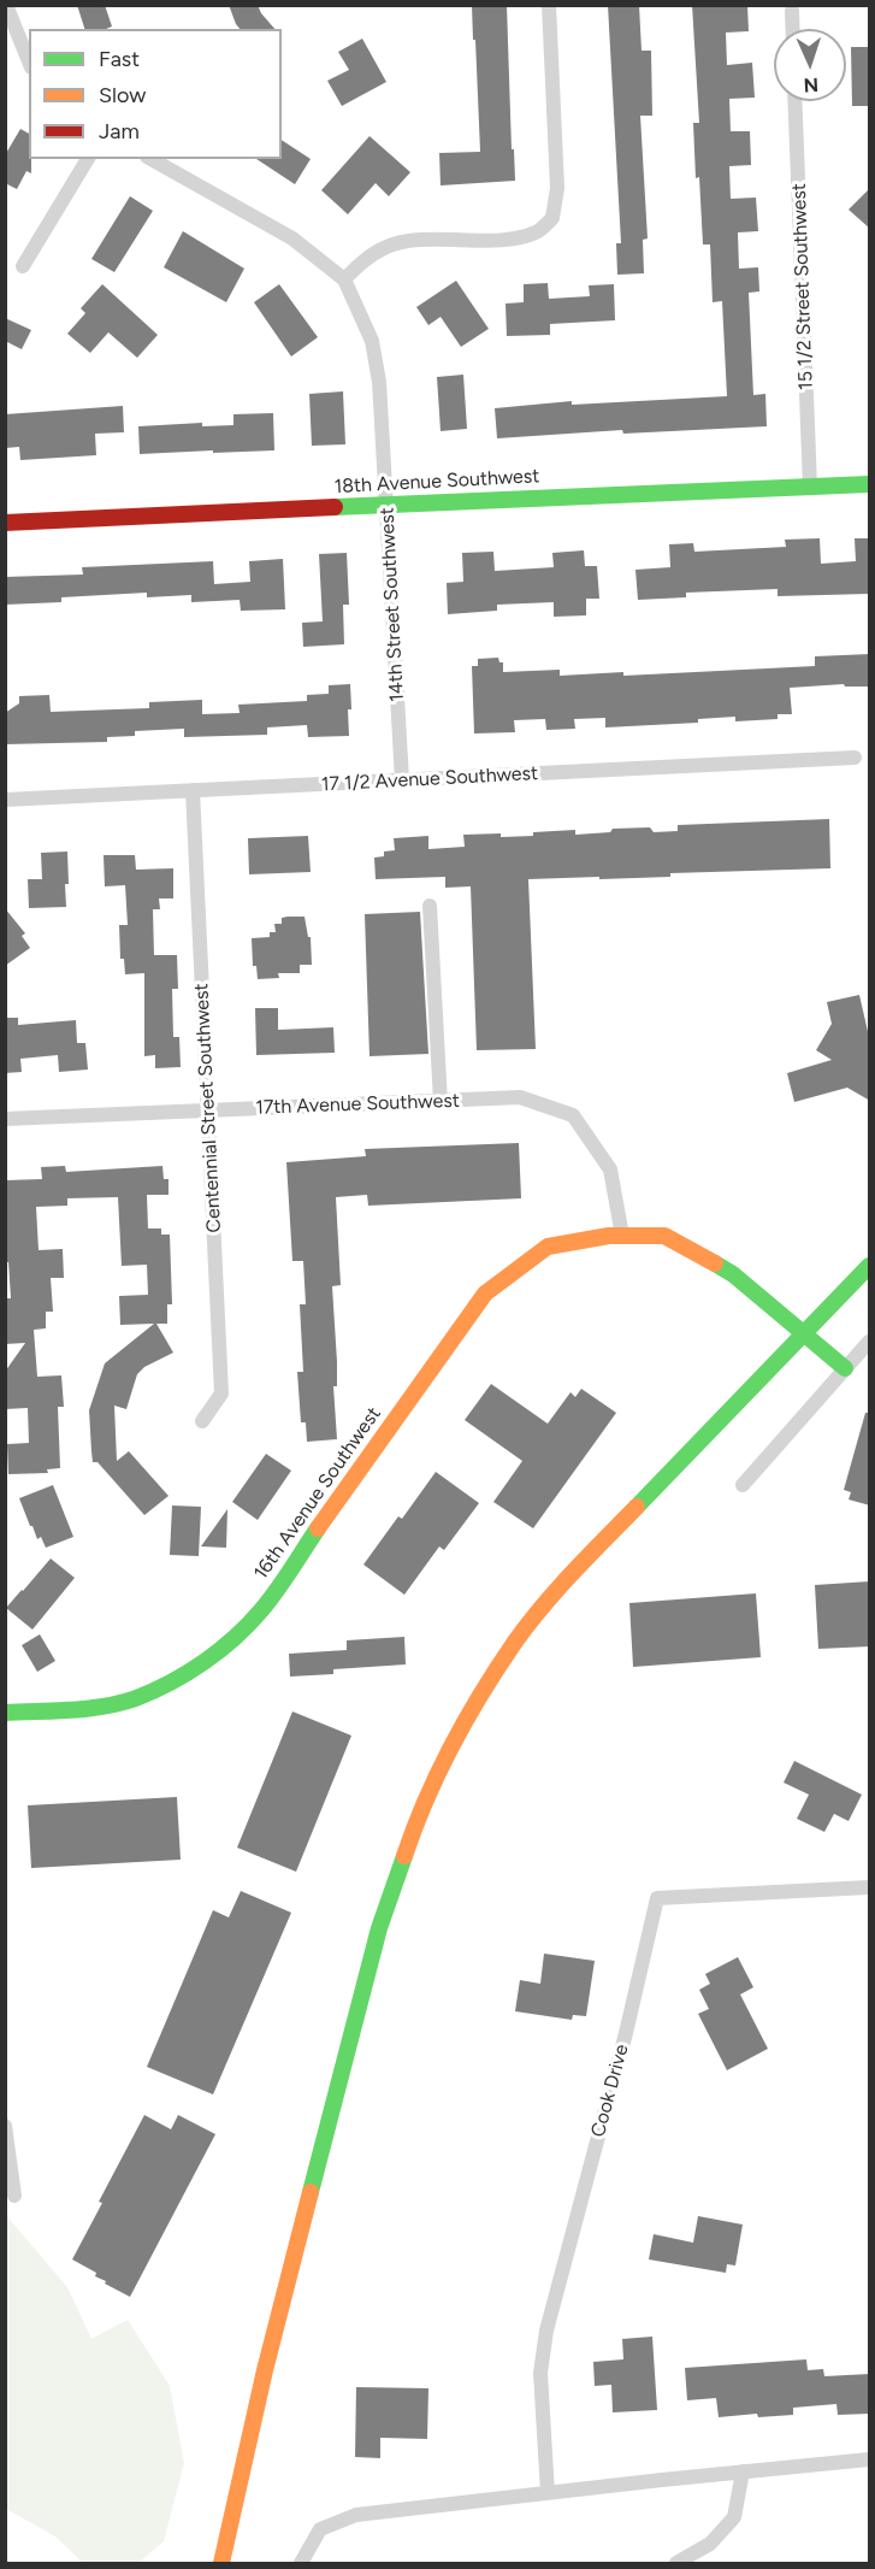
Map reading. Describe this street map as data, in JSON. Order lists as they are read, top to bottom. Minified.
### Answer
{"streets":{"street":["15 1/2 Street Southwest","18th Avenue Southwest","14th Street Southwest","17 1/2 Avenue Southwest","17th Avenue Southwest","Centennial Street Southwest","16th Avenue Southwest","Cook Drive"]},"crossings":[["15 1/2 Street Southwest","18th Avenue Southwest"],["18th Avenue Southwest","14th Street Southwest"],["14th Street Southwest","17 1/2 Avenue Southwest"],["17 1/2 Avenue Southwest","Centennial Street Southwest"],["17th Avenue Southwest","Centennial Street Southwest"],["17th Avenue Southwest","16th Avenue Southwest"]],"legend":["Fast","Slow","Jam"],"north":"bottom"}
